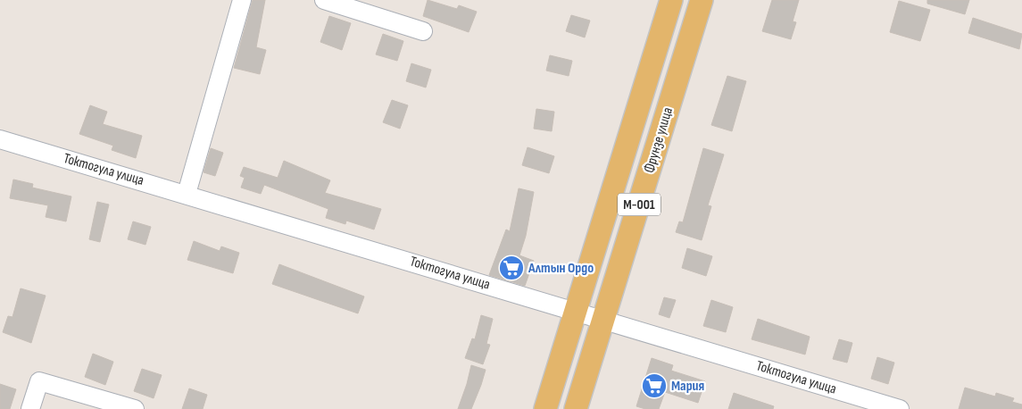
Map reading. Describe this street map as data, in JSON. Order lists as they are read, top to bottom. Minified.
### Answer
{"streets":{"main road":["Фрунзе улица","M-001"],"street":["Токтогула улица"]},"crossings":[["Фрунзе улица","Токтогула улица"]],"places":{"supermarket":["Алтын Ордо","Мария"]}}
